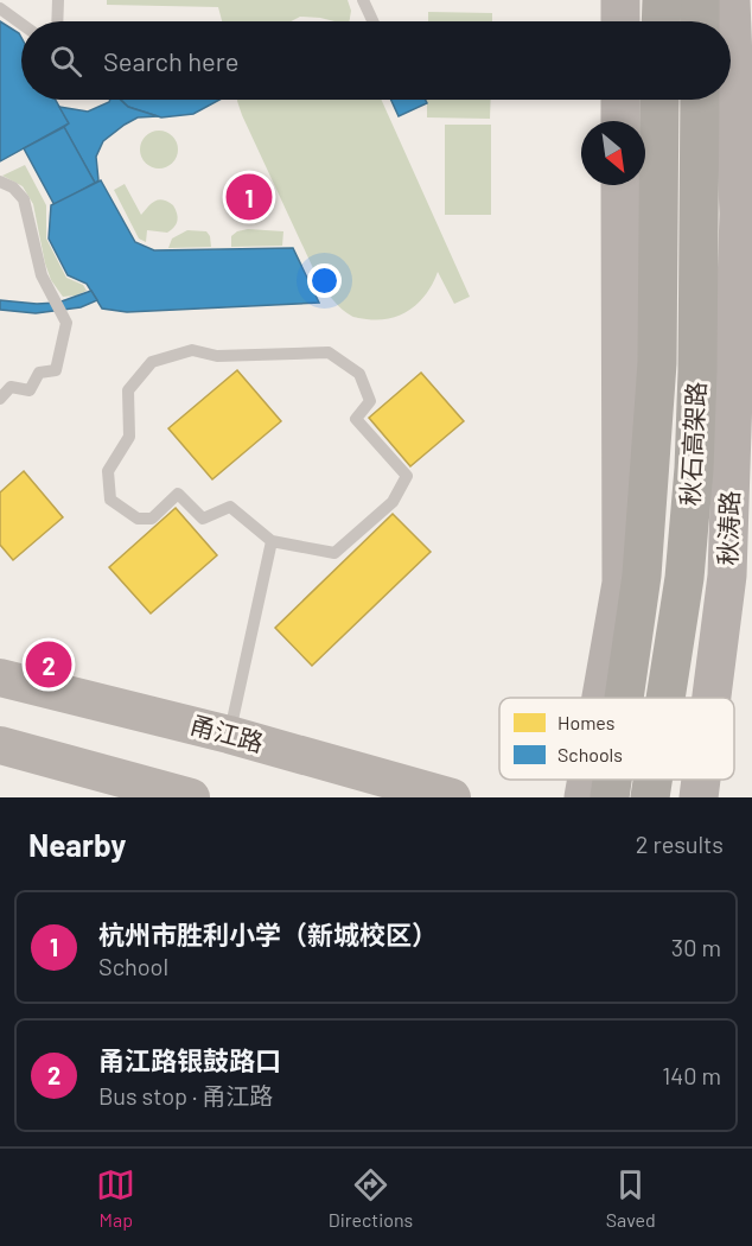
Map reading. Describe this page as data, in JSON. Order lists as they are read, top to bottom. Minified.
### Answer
{"streets":{"highway":["秋石高架路"],"main road":["秋涛路","甬江路"]},"legend":["Homes","Schools"],"north":"bottom right","page":{"search":"Search here","pins":["1","2"],"heading":["Nearby","2 results"],"list":[{"mark":"1","name":"杭州市胜利小学（新城校区）","note":"School","value":"30 m"},{"mark":"2","name":"甬江路银鼓路口","note":"Bus stop · 甬江路","value":"140 m"}],"nav":["Map","Directions","Saved"]}}
